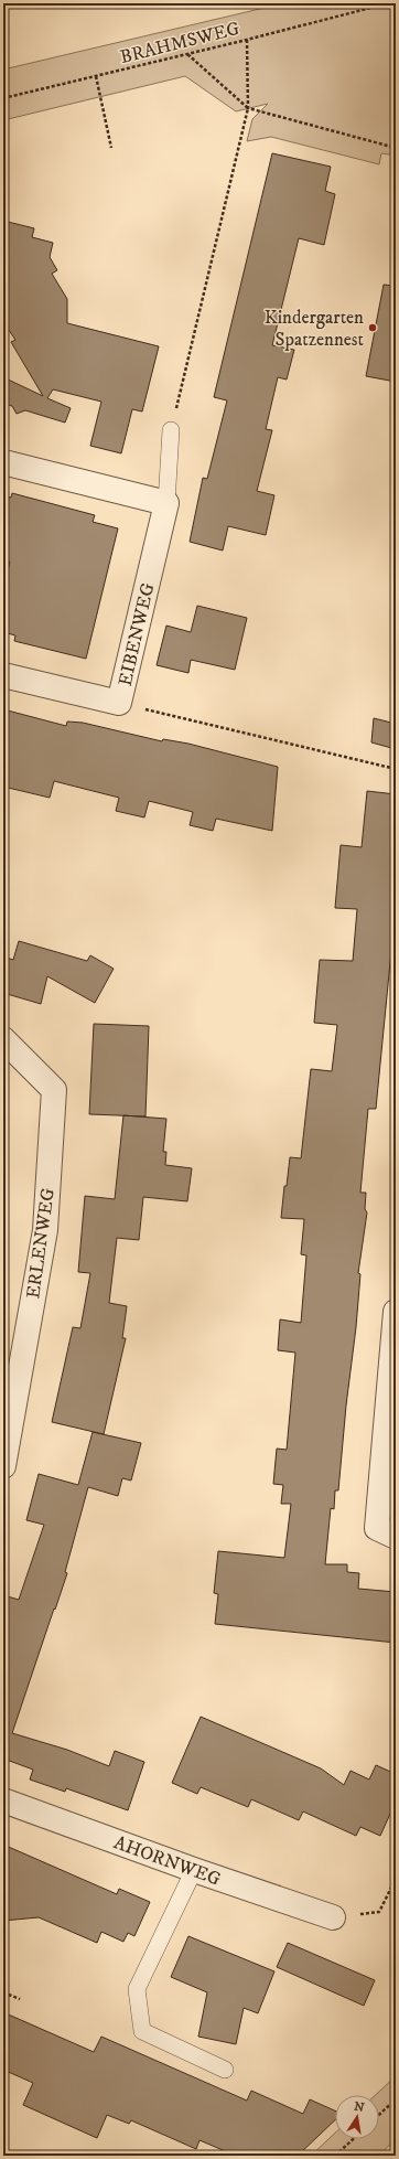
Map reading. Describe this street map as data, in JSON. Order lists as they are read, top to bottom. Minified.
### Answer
{"streets":{"street":["EIBENWEG","ERLENWEG","AHORNWEG"],"path":["BRAHMSWEG"]},"places":["Kindergarten Spatzennest"],"north":"top"}
